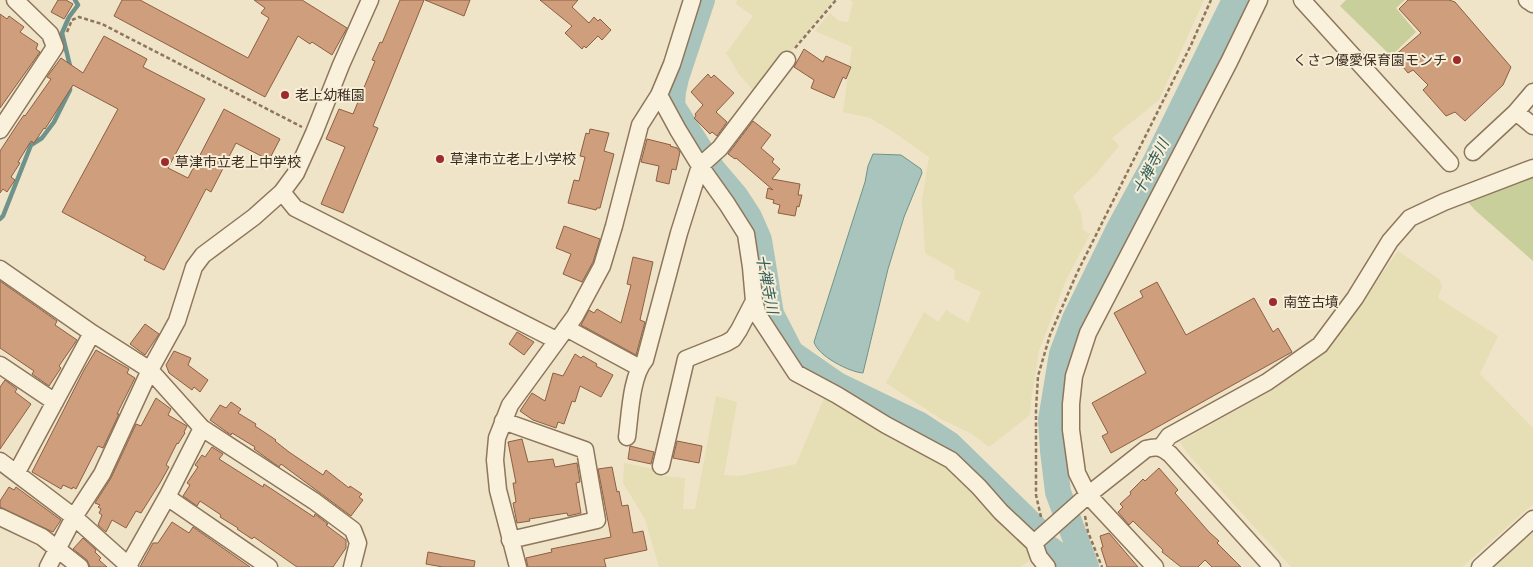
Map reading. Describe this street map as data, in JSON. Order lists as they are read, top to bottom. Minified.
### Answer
{"water":["十禅寺川"],"places":["くさつ優愛保育園モンチ","老上幼稚園","草津市立老上小学校","草津市立老上中学校","南笠古墳"]}
